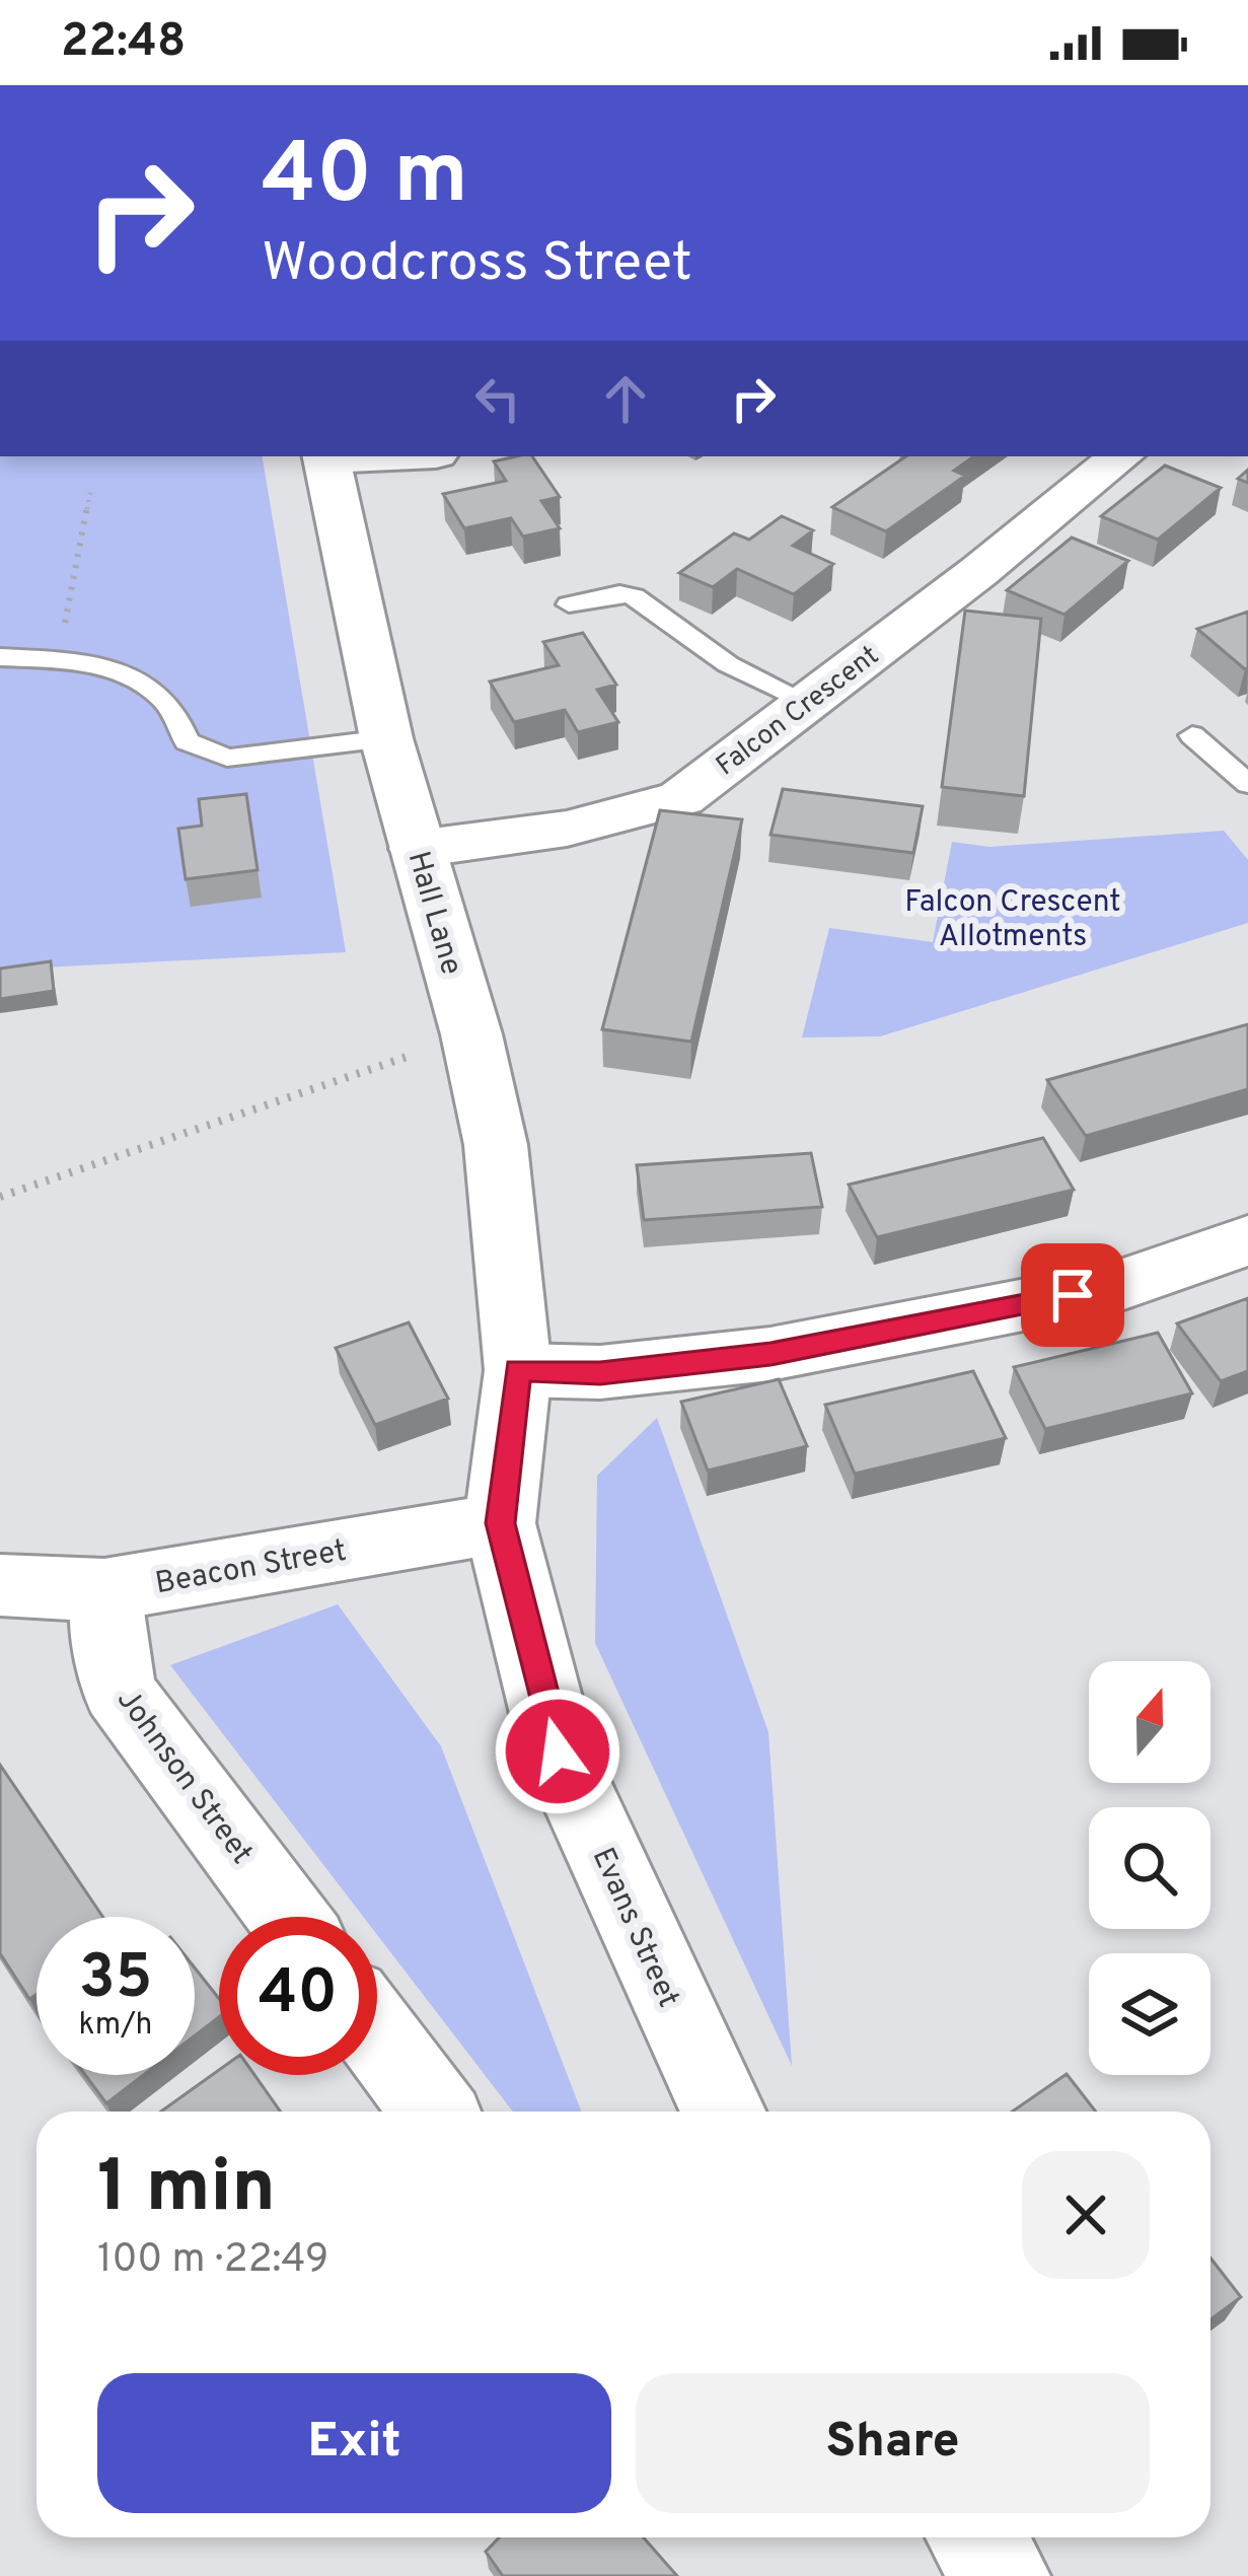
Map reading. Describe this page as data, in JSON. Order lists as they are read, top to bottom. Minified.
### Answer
{"streets":{"street":["Falcon Crescent","Hall Lane","Beacon Street","Johnson Street","Evans Street"]},"crossings":[["Falcon Crescent","Hall Lane"],["Hall Lane","Evans Street"],["Beacon Street","Johnson Street"],["Beacon Street","Evans Street"]],"parks":["Falcon Crescent Allotments"],"north":"top","page":{"status":"22:48","turn":["40 m","Woodcross Street"],"speed":"35 km/h","limit":"40","heading":["1 min","100 m · 22:49"],"buttons":["Exit","Share"]}}
